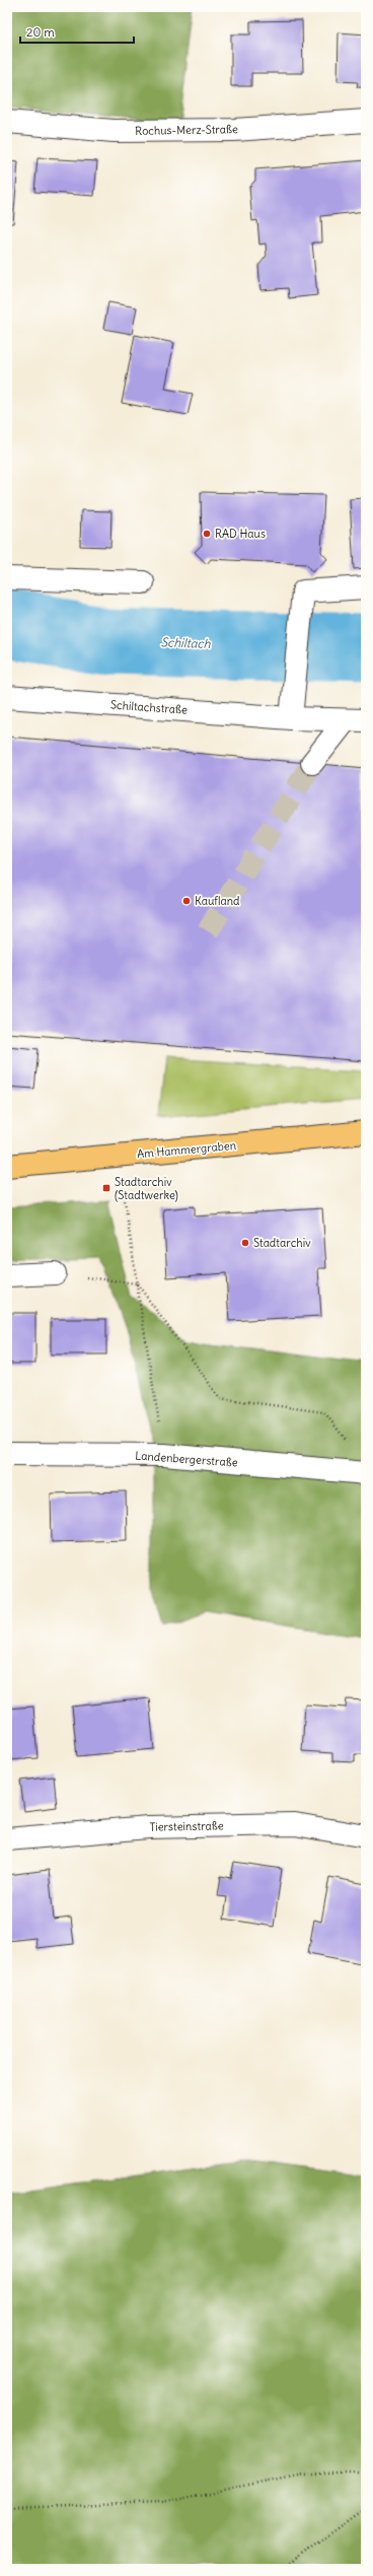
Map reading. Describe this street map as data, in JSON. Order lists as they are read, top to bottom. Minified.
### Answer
{"streets":{"main road":["Am Hammergraben"],"street":["Rochus-Merz-Straße","Schiltachstraße","Landenbergerstraße","Tiersteinstraße"]},"water":["Schiltach"],"places":{"other":["RAD Haus","Kaufland","Stadtarchiv"],"transit":["Stadtarchiv (Stadtwerke)"]},"scale_bar":"20 m"}
